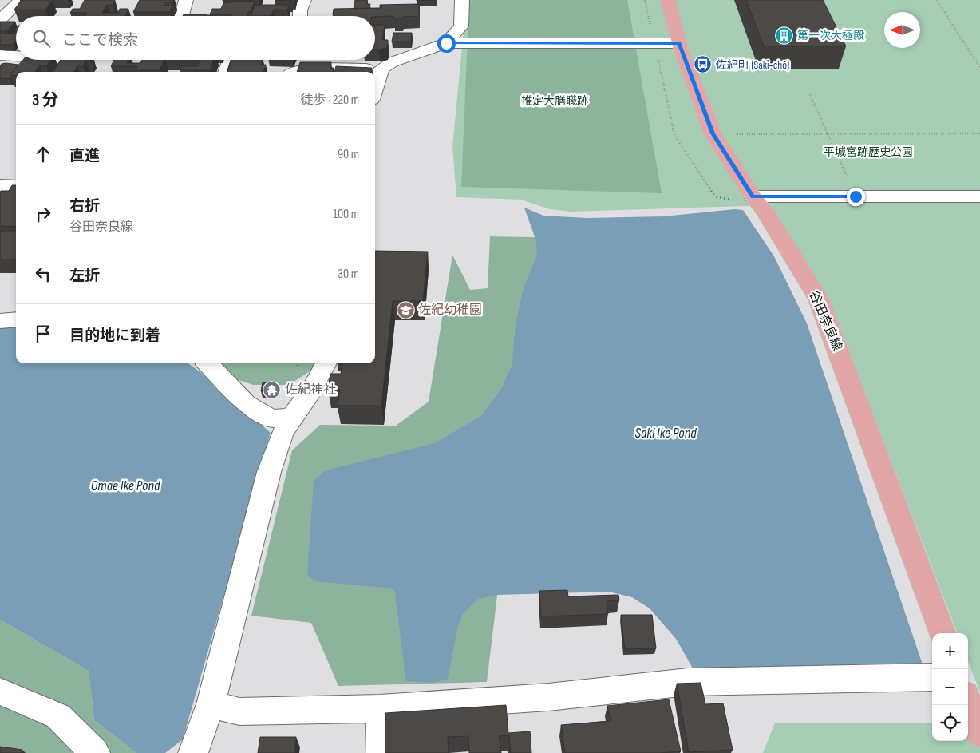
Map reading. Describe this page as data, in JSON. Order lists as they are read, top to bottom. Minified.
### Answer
{"streets":{"main road":["谷田奈良線"]},"water":["Saki Ike Pond","Omae Ike Pond"],"parks":["推定大膳職跡","平城宮跡歴史公園"],"places":{"building":["第一次大極殿"],"bus stop":["佐紀町 (Saki-chō)"],"school or university":["佐紀幼稚園"],"temple":["佐紀神社"]},"north":"left","page":{"search":"ここで検索","heading":["3 分","徒歩 · 220 m"],"list":[["直進","90 m"],["右折","谷田奈良線","100 m"],["左折","30 m"],"目的地に到着"],"map_buttons":["+","−"]}}
